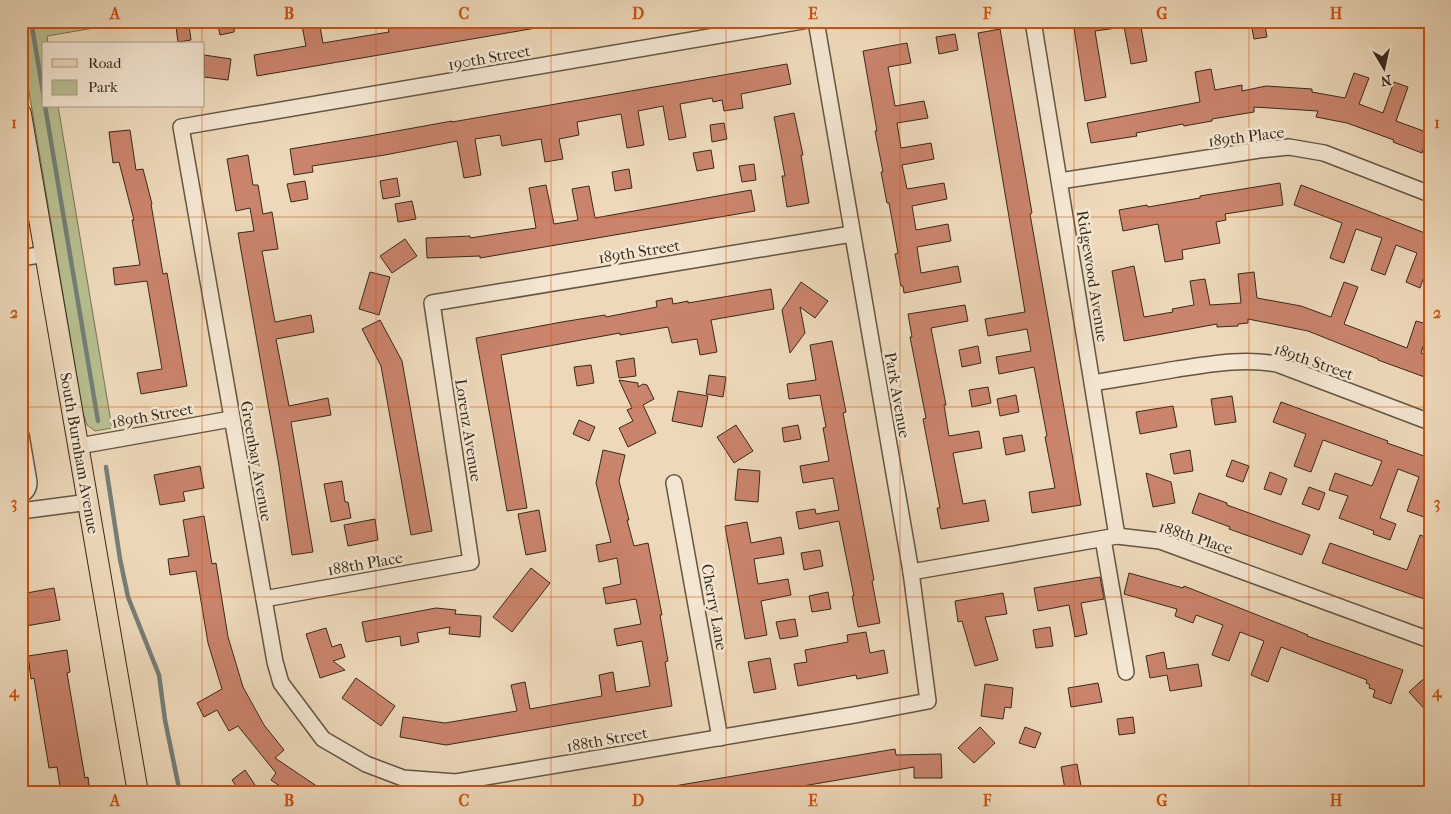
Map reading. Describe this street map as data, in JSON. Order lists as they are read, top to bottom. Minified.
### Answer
{"streets":{"main road":["South Burnham Avenue"],"street":["190th Street","189th Place","189th Street","Ridgewood Avenue","Park Avenue","Lorenz Avenue","Greenbay Avenue","188th Place","Cherry Lane","188th Street"]},"crossings":[["190th Street","Greenbay Avenue"],["189th Place","Ridgewood Avenue"],["189th Street","Ridgewood Avenue"],["189th Street","Park Avenue"],["189th Street","Lorenz Avenue"],["189th Street","South Burnham Avenue"],["189th Street","Greenbay Avenue"],["Ridgewood Avenue","188th Place"],["Park Avenue","188th Place"],["Park Avenue","188th Street"],["Lorenz Avenue","188th Place"],["Greenbay Avenue","188th Place"],["Greenbay Avenue","188th Street"],["Cherry Lane","188th Street"]],"legend":["Road","Park"],"north":"bottom","grid":{"columns":["A","B","C","D","E","F","G","H"],"rows":["1","2","3","4"]}}
